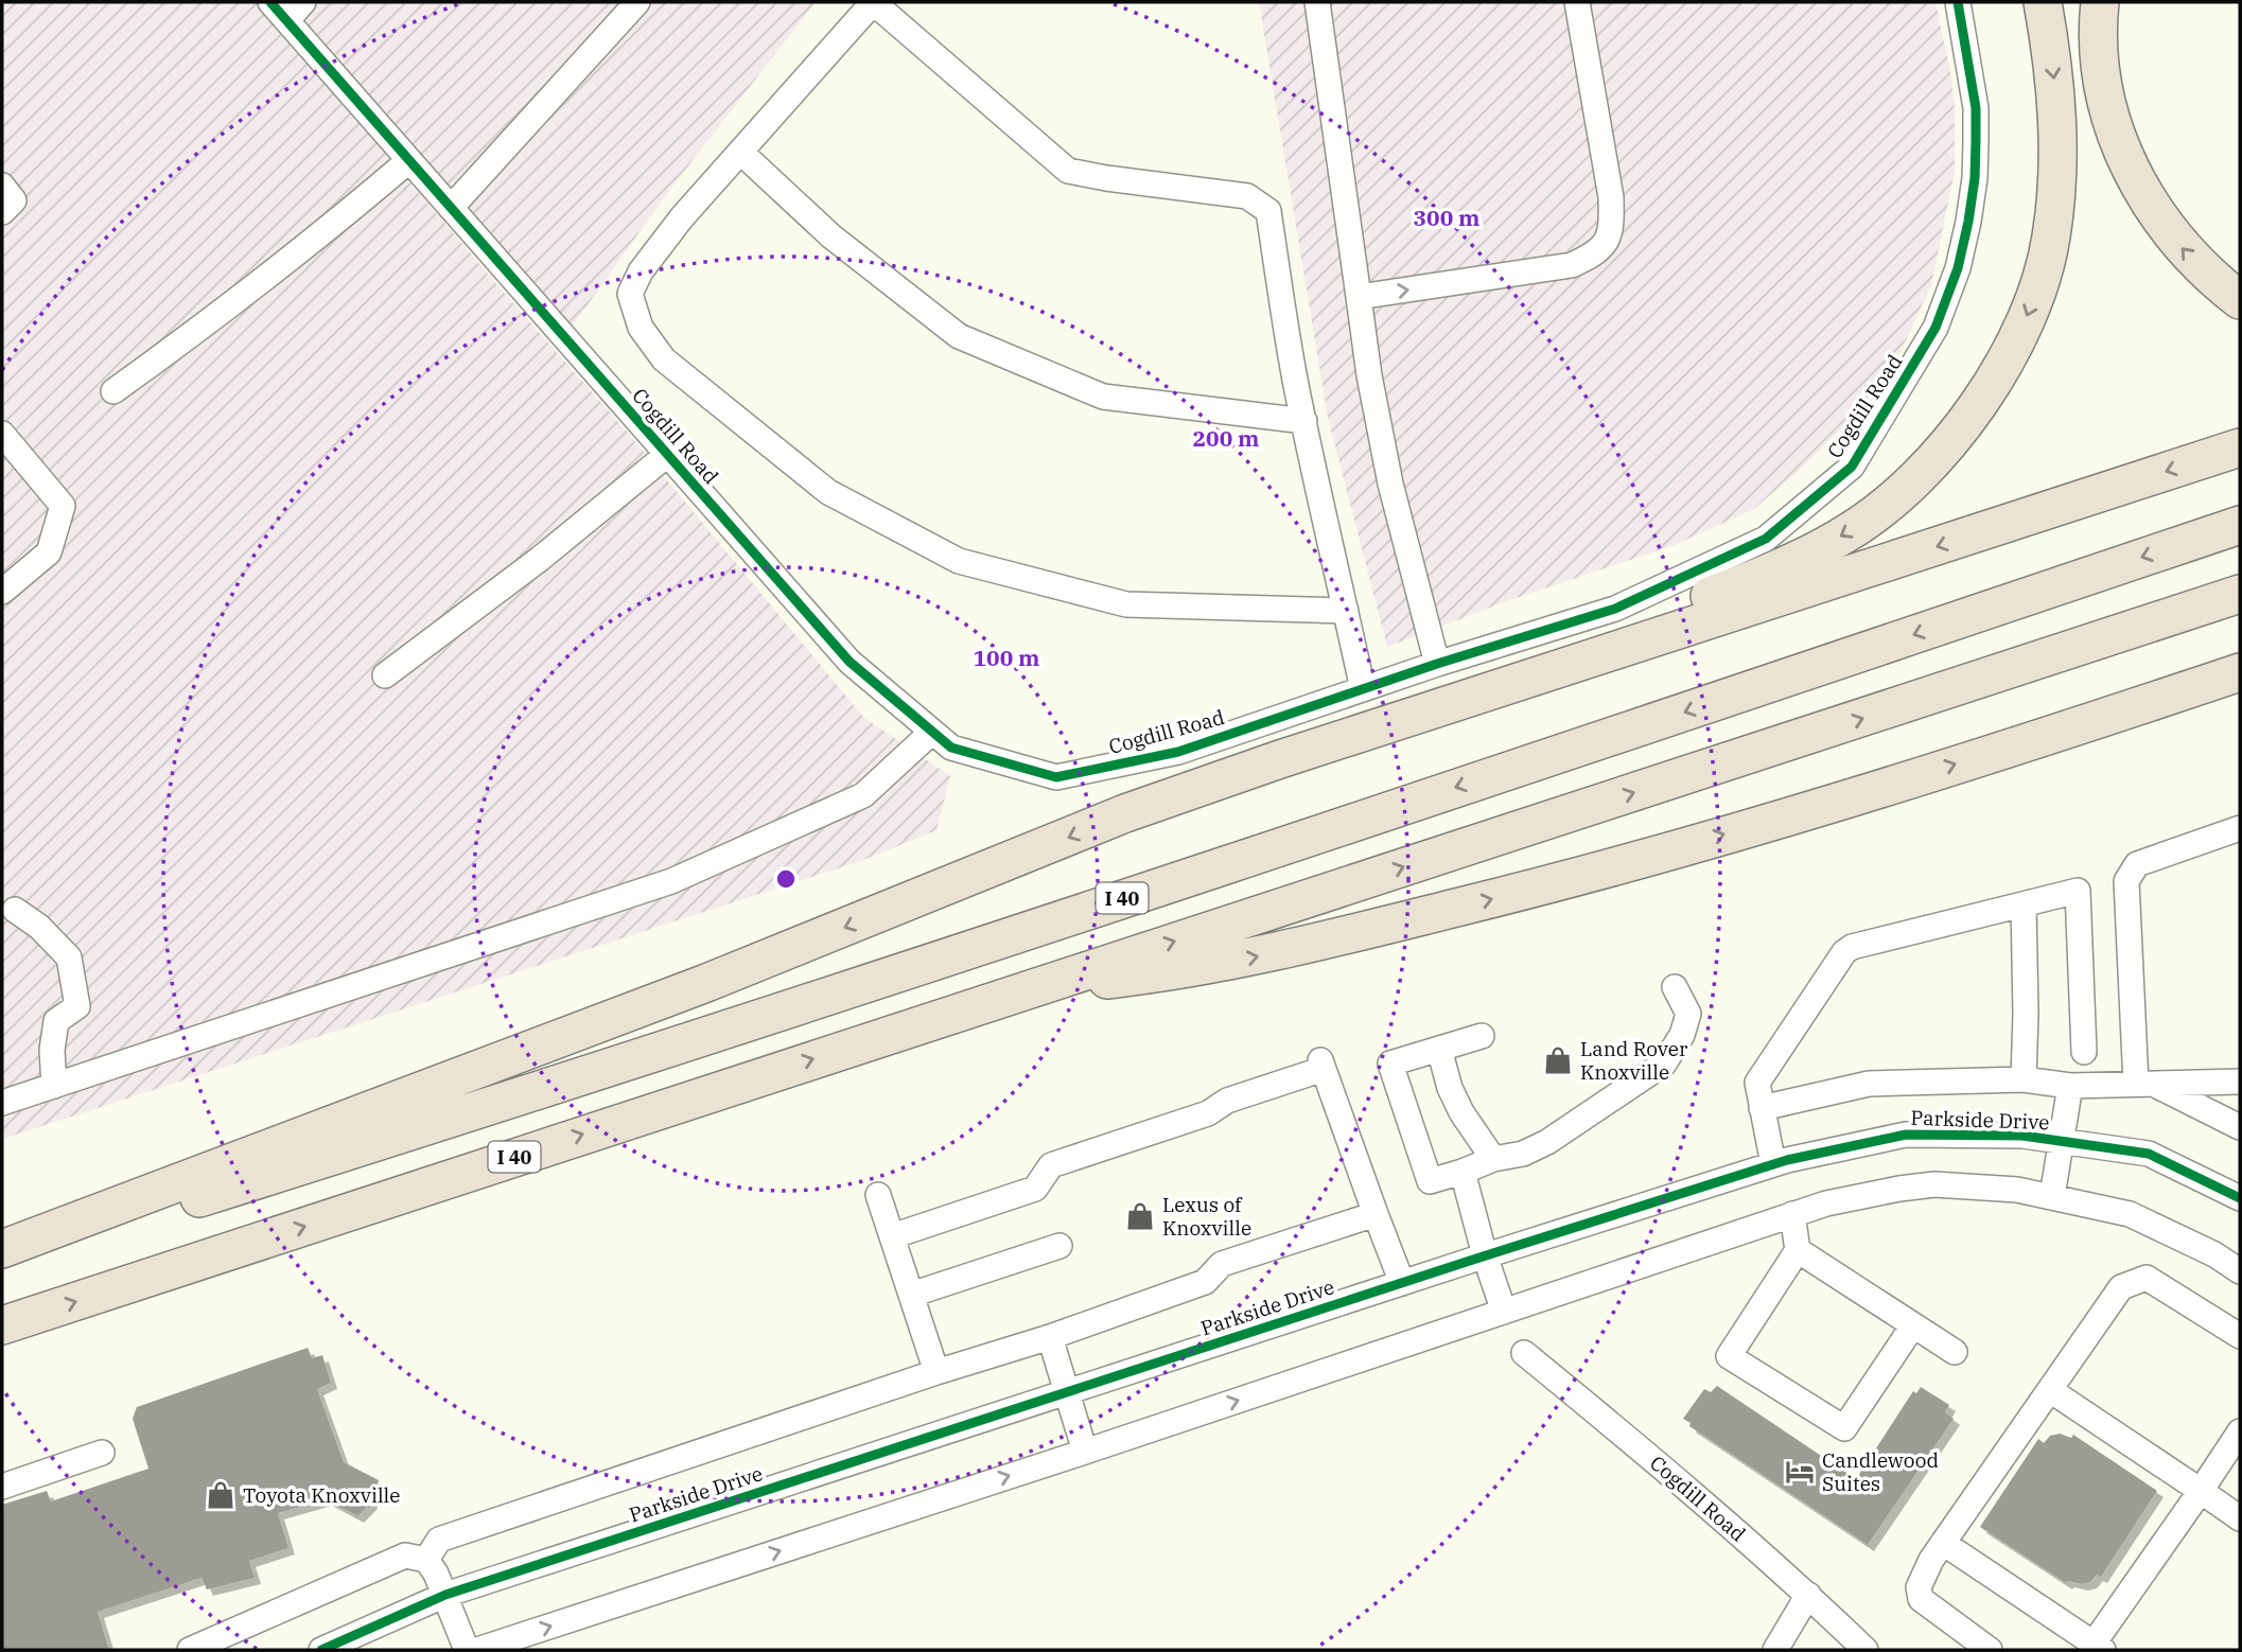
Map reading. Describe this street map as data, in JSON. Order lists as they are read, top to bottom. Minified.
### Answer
{"streets":{"highway":["I 40"],"street":["Cogdill Road","Parkside Drive"]},"places":{"shop":["Land Rover Knoxville","Lexus of Knoxville","Toyota Knoxville"],"hotel":["Candlewood Suites"]},"rings":["300 m","200 m","100 m"]}
